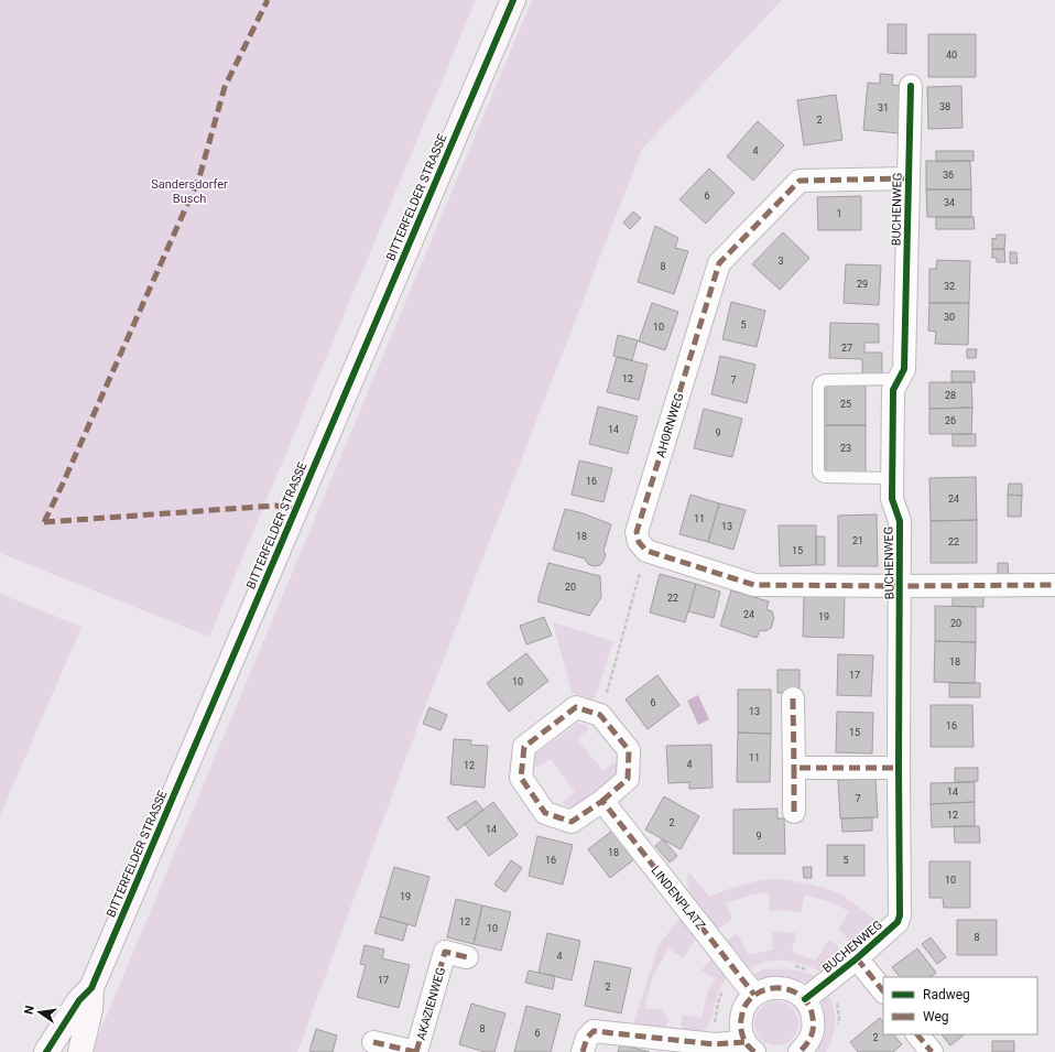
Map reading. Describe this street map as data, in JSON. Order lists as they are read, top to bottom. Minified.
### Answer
{"streets":{"street":["BITTERFELDER STRASSE","BUCHENWEG","AHORNWEG","LINDENPLATZ","AKAZIENWEG"]},"crossings":[["BUCHENWEG","AHORNWEG"]],"parks":["Sandersdorfer Busch"],"house_numbers":["40","38","31","2","4","36","6","34","1","3","8","29","32","30","5","10","27","12","7","28","25","26","14","9","23","16","24","11","13","18","21","22","15","20","22","24","19","20","18","17","10","6","13","16","15","11","4","12","14","7","12","2","14","9","18","16","5","10","19","12","10","8","4","17","2","8","6","2"],"legend":["Radweg","Weg"],"north":"left"}
